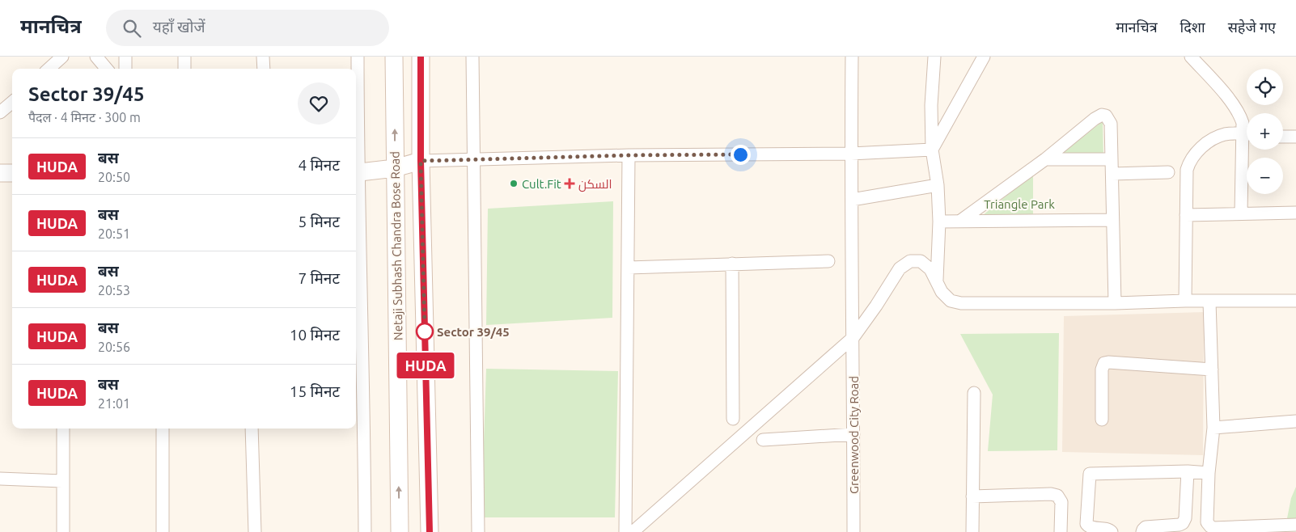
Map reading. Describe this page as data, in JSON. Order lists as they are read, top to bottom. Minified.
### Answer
{"streets":{"main road":["Netaji Subhash Chandra Bose Road"],"street":["Greenwood City Road"]},"parks":["Triangle Park"],"places":{"other":["Cult.Fit","Sector 39/45"],"health":["السكن"]},"lines":["bus line HUDA"],"page":{"header":"मानचित्र","search":"यहाँ खोजें","nav":["मानचित्र","दिशा","सहेजे गए"],"on_map":"HUDA","map_buttons":["+","−"],"heading":["Sector 39/45","पैदल · 4 मिनट · 300 m"],"list":[{"mark":"HUDA","name":"बस","note":"20:50","value":"4 मिनट"},{"mark":"HUDA","name":"बस","note":"20:51","value":"5 मिनट"},{"mark":"HUDA","name":"बस","note":"20:53","value":"7 मिनट"},{"mark":"HUDA","name":"बस","note":"20:56","value":"10 मिनट"},{"mark":"HUDA","name":"बस","note":"21:01","value":"15 मिनट"}]}}
